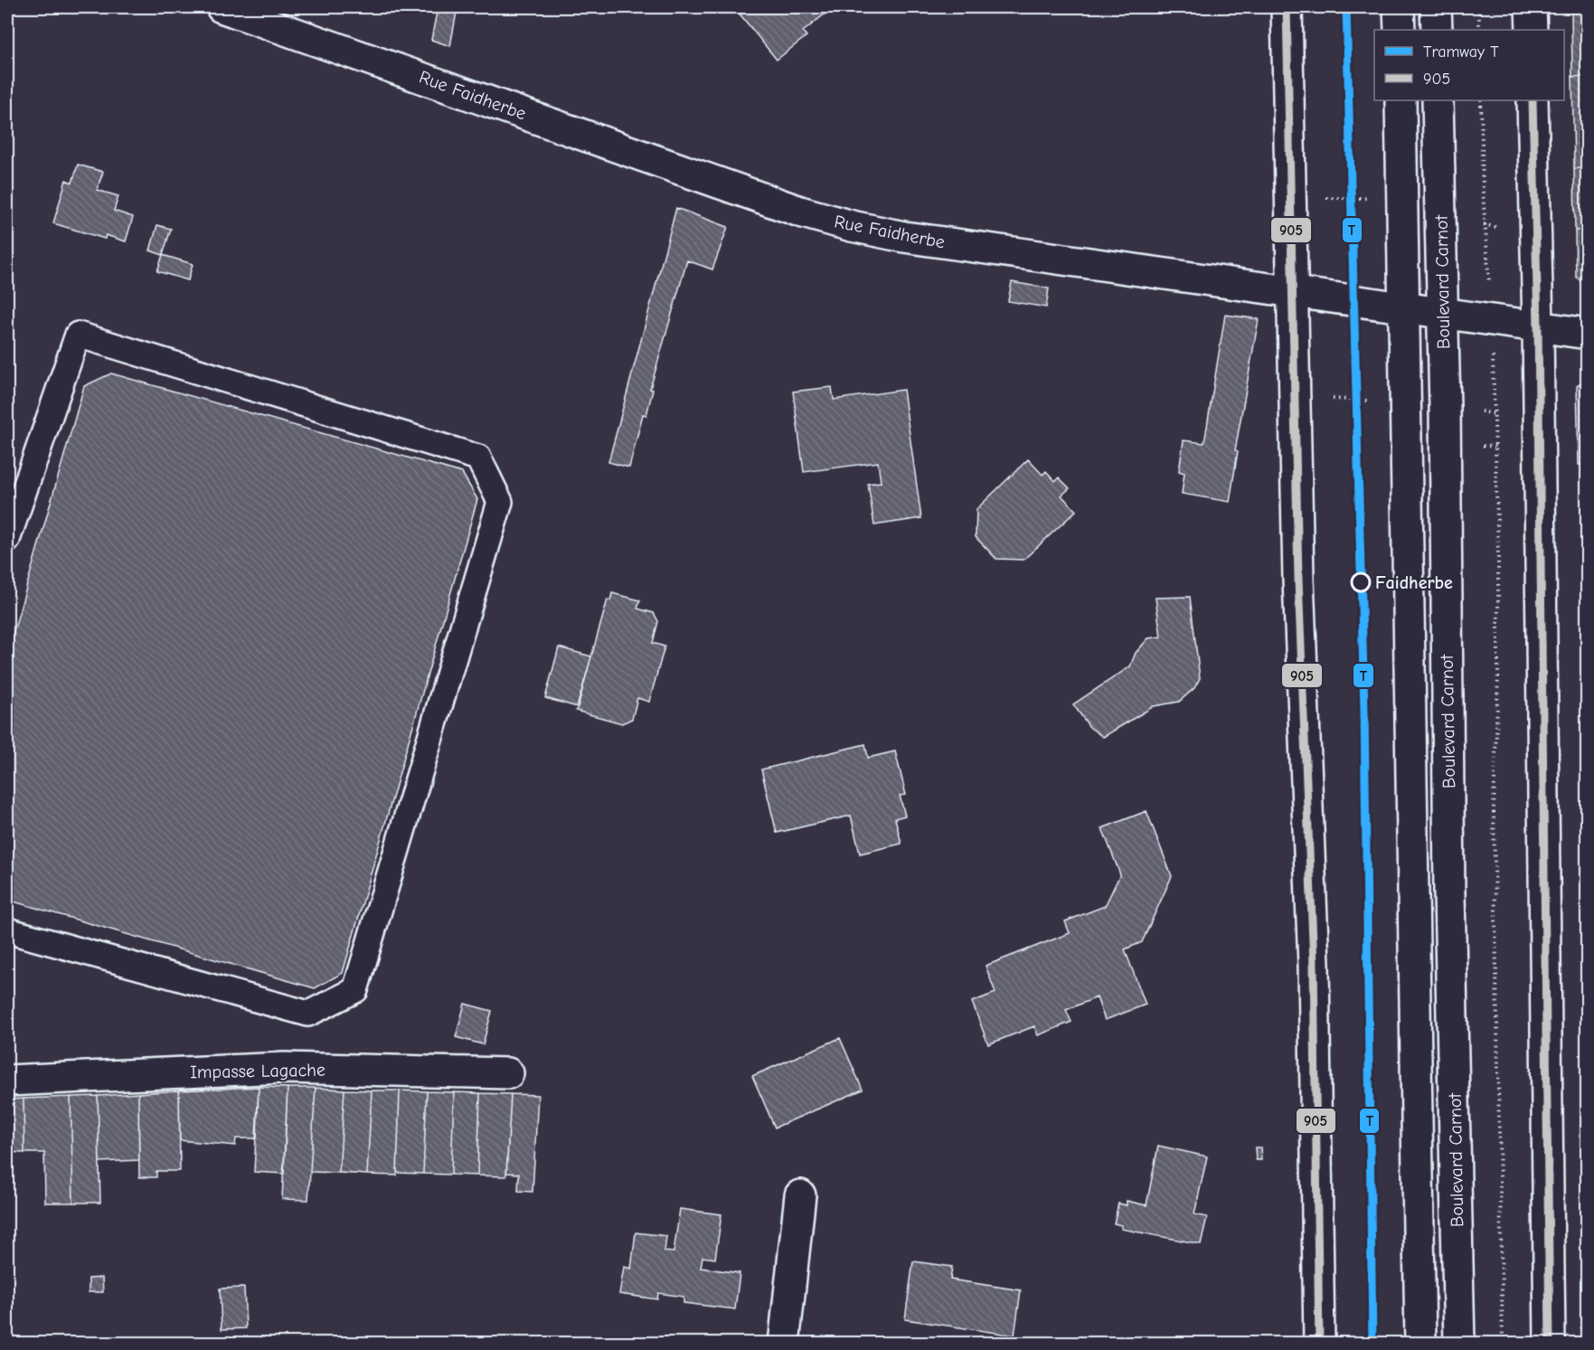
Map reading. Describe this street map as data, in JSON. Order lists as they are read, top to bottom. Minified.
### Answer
{"streets":{"street":["Rue Faidherbe","Boulevard Carnot","Impasse Lagache"]},"crossings":[["Rue Faidherbe","Boulevard Carnot"]],"places":["Faidherbe"],"lines":["tram line T","transit line 905"],"legend":["Tramway T","905"]}
